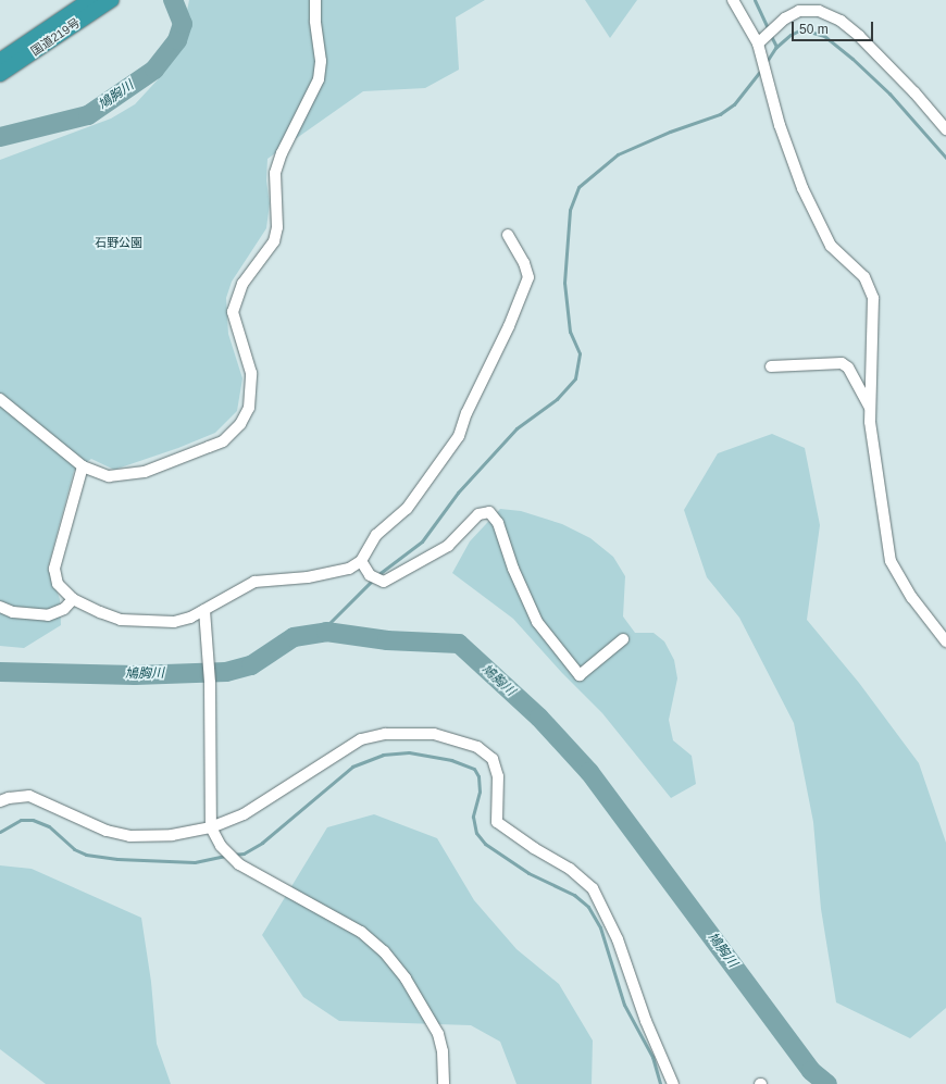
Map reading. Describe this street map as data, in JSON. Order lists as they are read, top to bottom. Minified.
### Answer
{"streets":{"highway":["国道219号"]},"water":["鳩胸川"],"parks":["石野公園"],"scale_bar":"50 m"}
